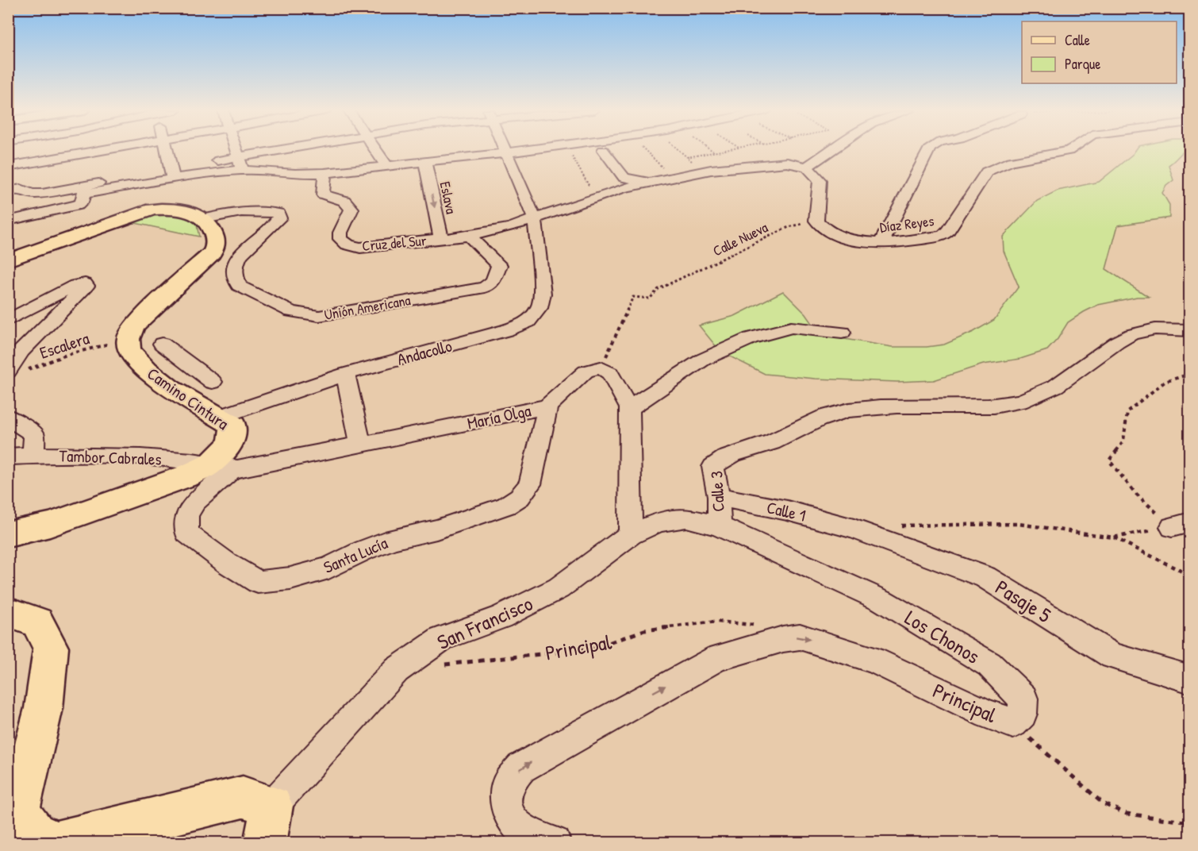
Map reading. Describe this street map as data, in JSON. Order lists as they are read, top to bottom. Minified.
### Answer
{"streets":{"main road":["Camino Cintura"],"street":["Eslava","Díaz Reyes","Cruz del Sur","Unión Americana","Andacollo","María Olga","Tambor Cabrales","Calle 3","Calle 1","Santa Lucía","Pasaje 5","San Francisco","Los Chonos","Principal"],"path":["Calle Nueva","Escalera"]},"crossings":[["Eslava","Cruz del Sur"],["Díaz Reyes","Calle Nueva"],["Calle Nueva","María Olga"],["Cruz del Sur","Unión Americana"],["Cruz del Sur","Andacollo"],["Escalera","Camino Cintura"],["Andacollo","Camino Cintura"],["Camino Cintura","María Olga"],["Camino Cintura","Tambor Cabrales"],["Camino Cintura","Santa Lucía"],["María Olga","Tambor Cabrales"],["María Olga","Santa Lucía"],["Tambor Cabrales","Santa Lucía"],["Calle 3","Calle 1"],["Calle 3","Los Chonos"],["Calle 1","Pasaje 5"],["San Francisco","Los Chonos"],["Los Chonos","Principal"]],"one_way":["Eslava"],"legend":["Calle","Parque"]}
